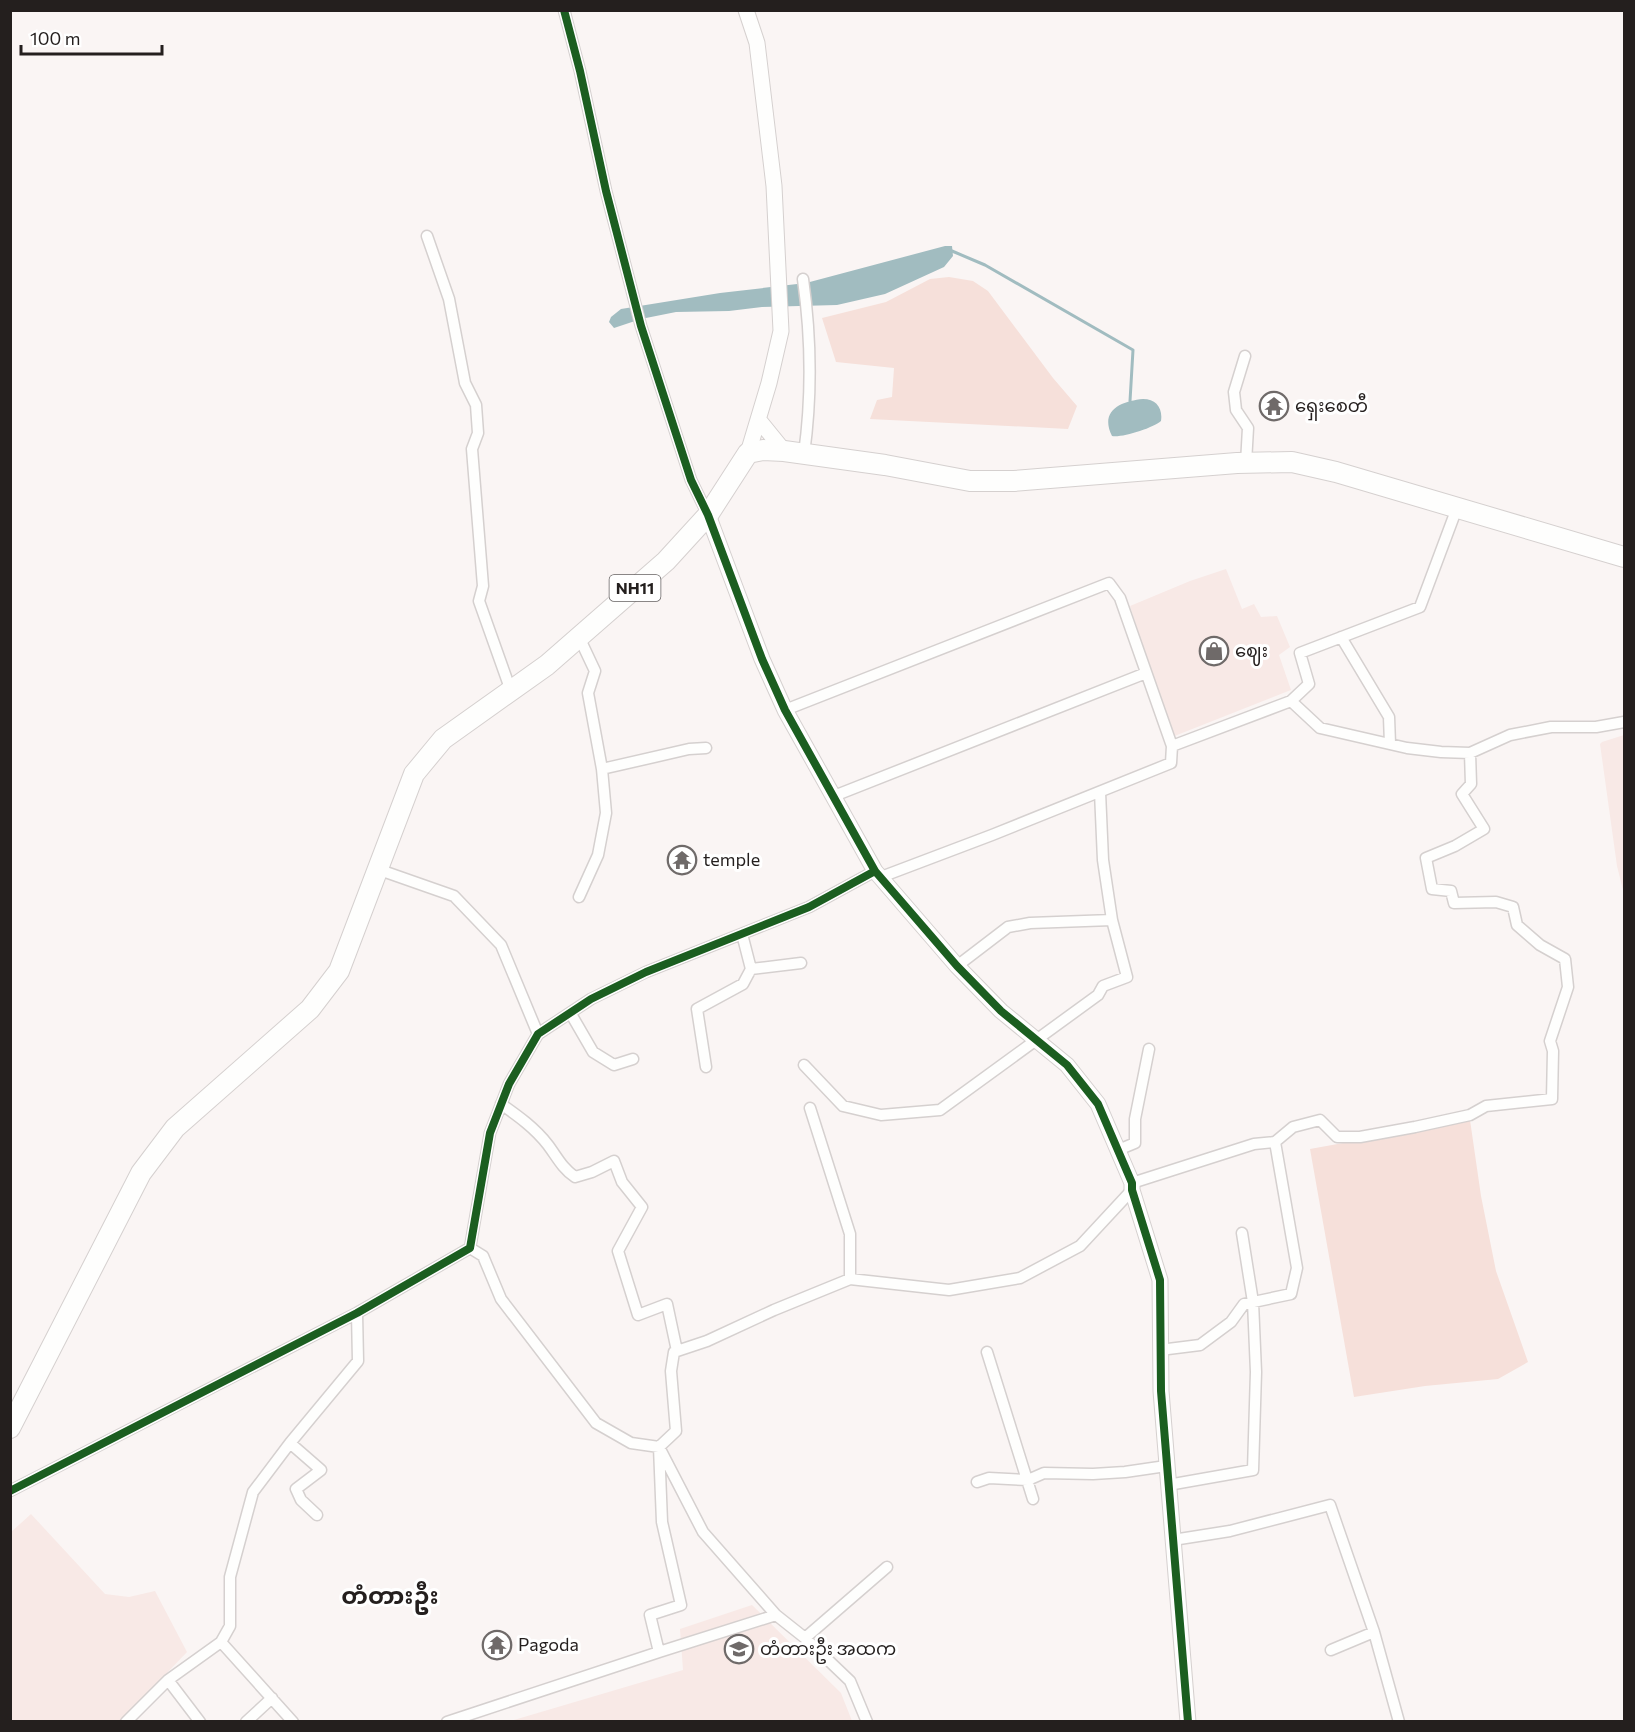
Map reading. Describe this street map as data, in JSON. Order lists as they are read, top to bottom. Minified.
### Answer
{"streets":{"highway":["NH11"]},"districts":["တံတားဦး"],"places":{"temple":["ရှေးစေတီ","temple","Pagoda"],"shop":["ဈေး"],"school or university":["တံတားဦး အထက"]},"scale_bar":"100 m"}
